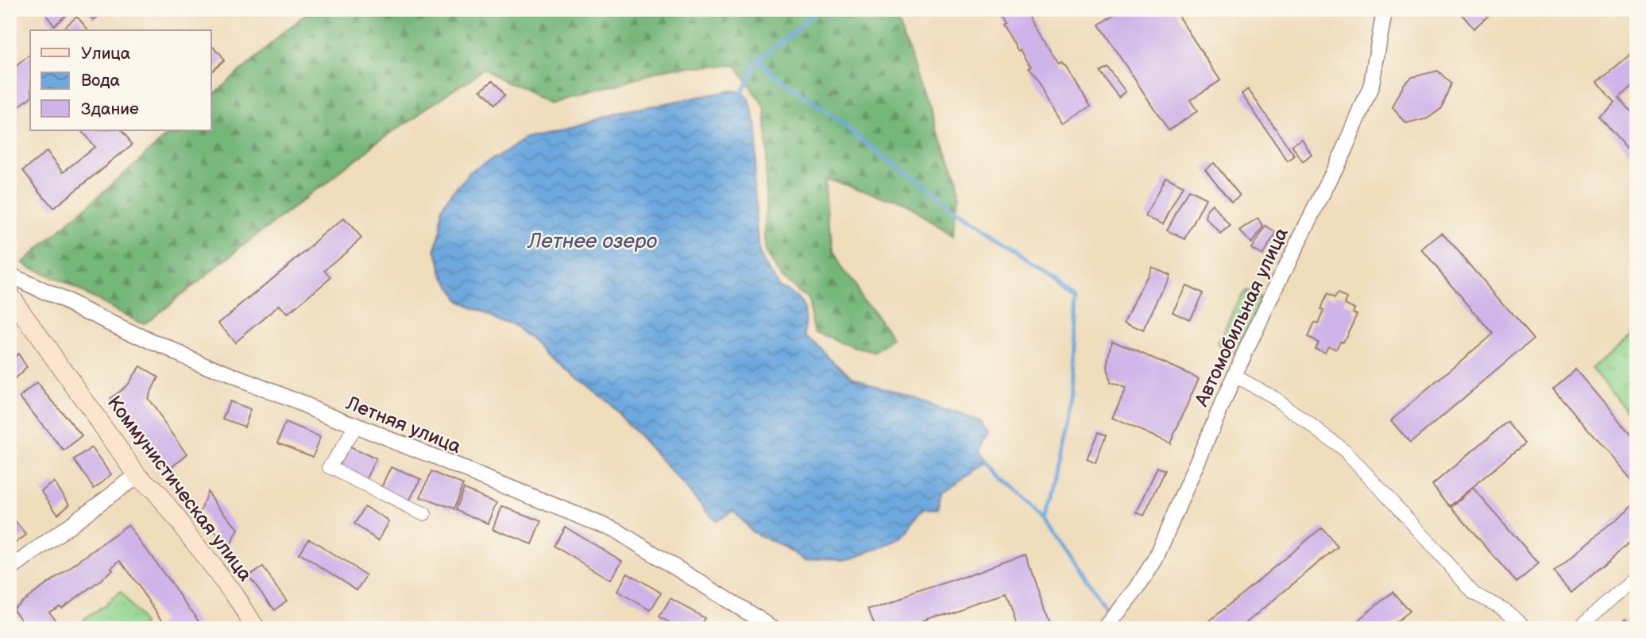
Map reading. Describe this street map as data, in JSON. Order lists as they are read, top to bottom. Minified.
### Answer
{"streets":{"main road":["Коммунистическая улица"],"street":["Автомобильная улица","Летняя улица"]},"water":["Летнее озеро"],"legend":["Улица","Вода","Здание"]}
